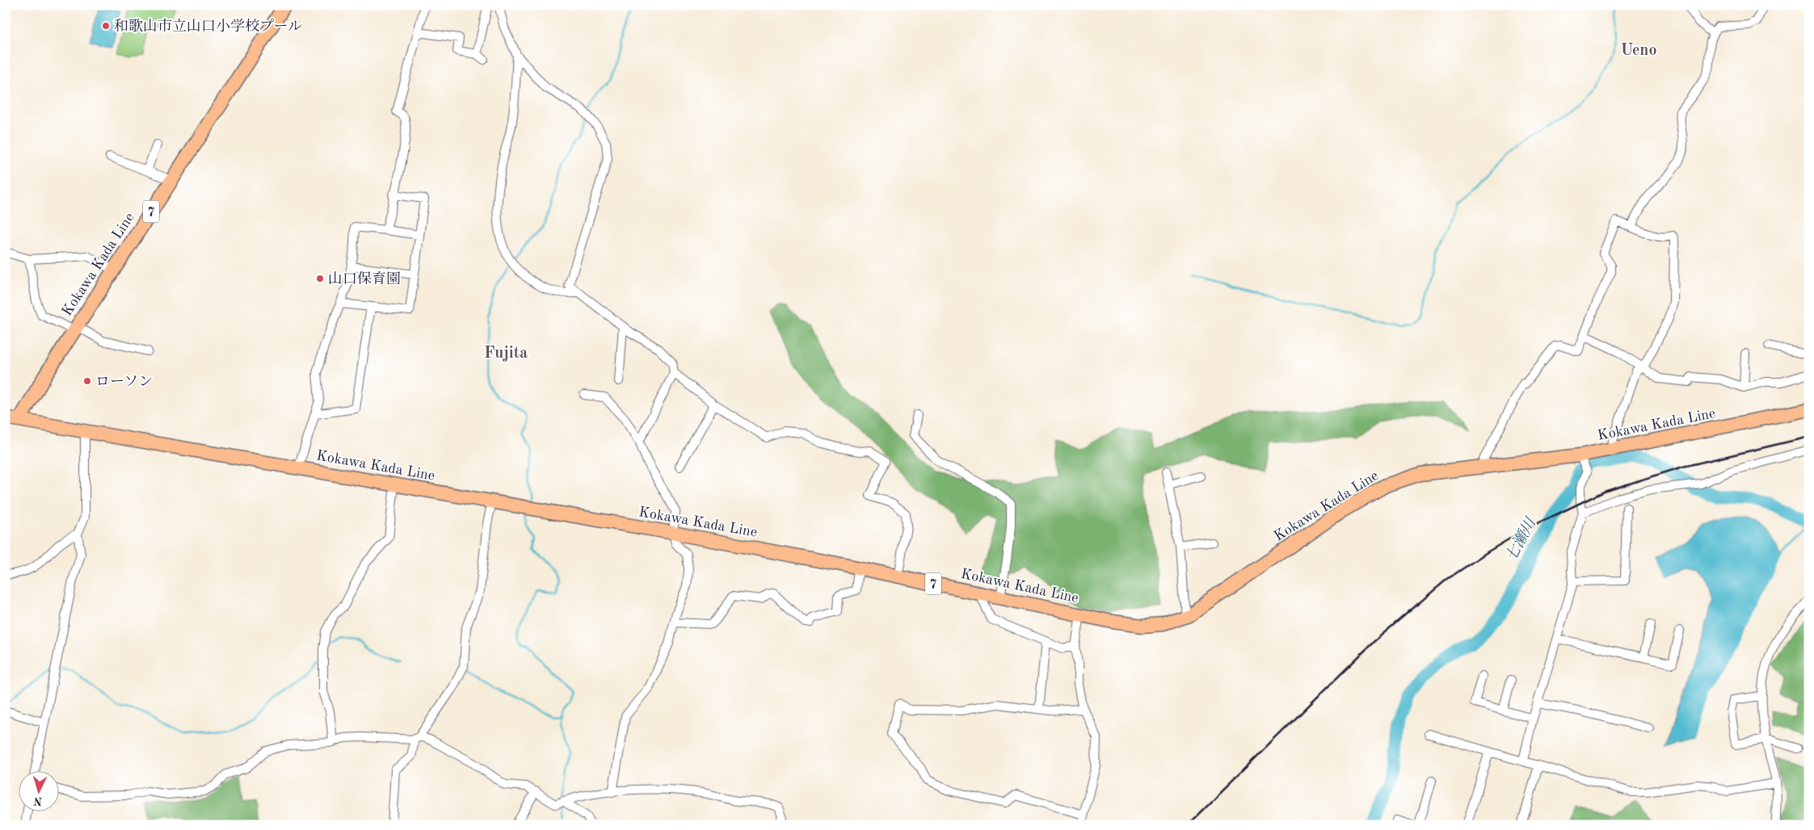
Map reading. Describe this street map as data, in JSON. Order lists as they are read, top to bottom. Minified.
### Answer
{"streets":{"main road":["7","Kokawa Kada Line"]},"districts":["Ueno","Fujita"],"water":["七瀬川"],"places":["和歌山市立山口小学校プール","山口保育園","ローソン"],"north":"bottom"}
